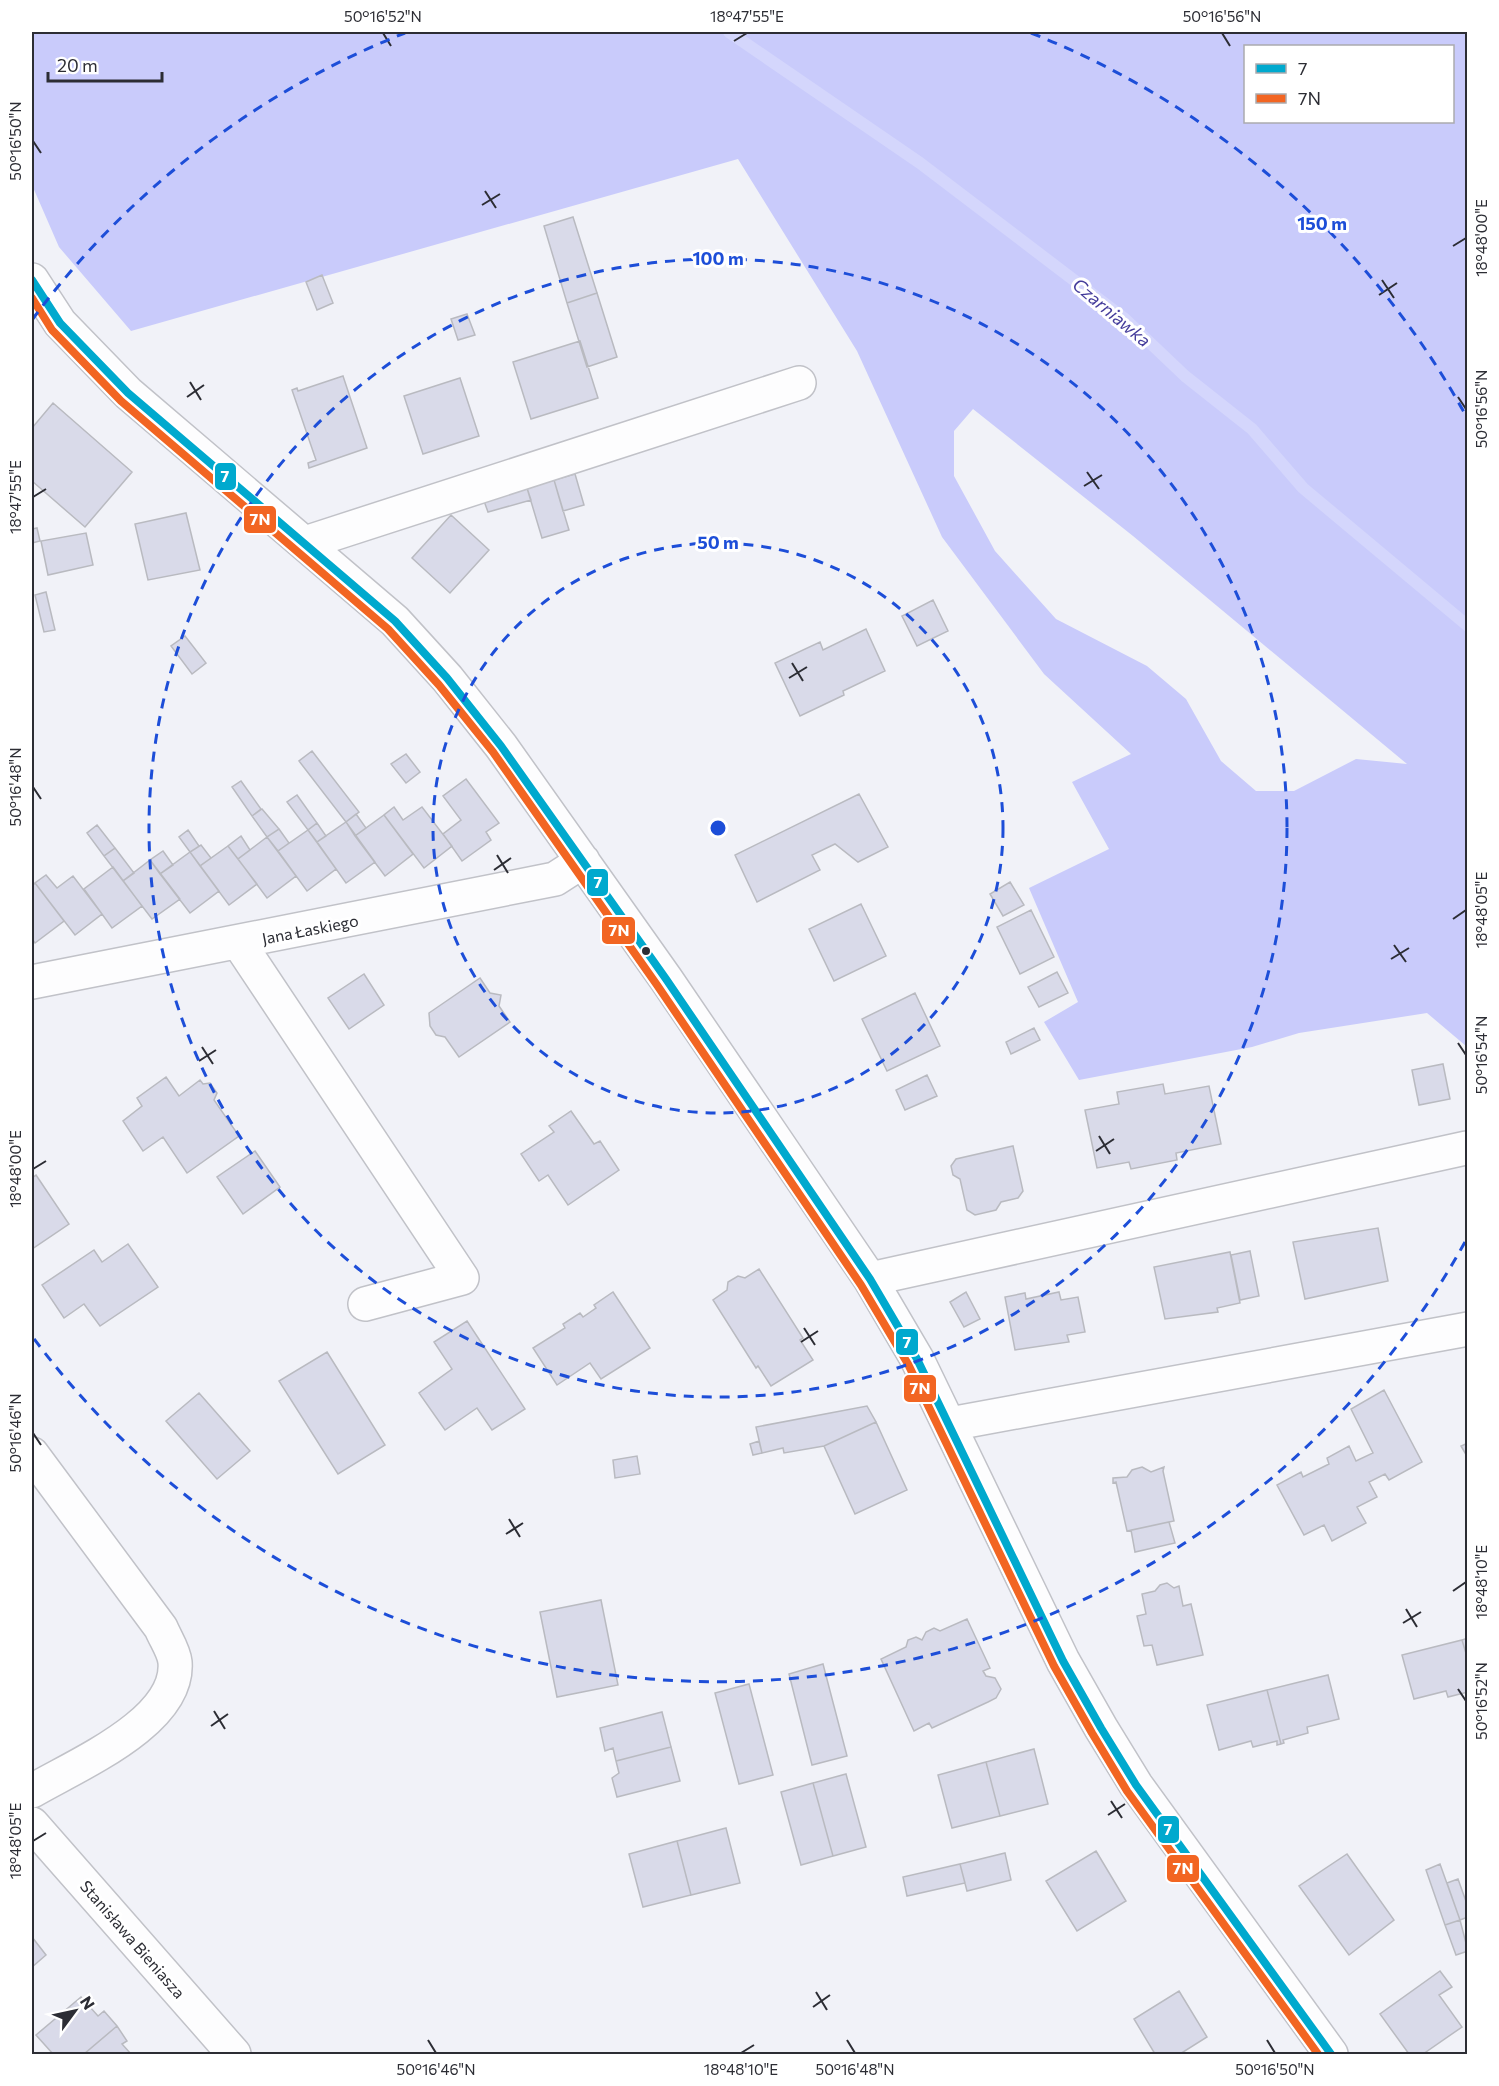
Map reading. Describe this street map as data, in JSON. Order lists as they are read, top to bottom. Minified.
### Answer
{"streets":{"street":["Jana Łaskiego","Stanisława Bieniasza"]},"water":["Czarniawka"],"lines":["transit line 7","transit line 7N"],"legend":["7","7N"],"scale_bar":"20 m","north":"top right","coordinates":["50°16'52\"N","18°47'55\"E","50°16'56\"N","50°16'50\"N","18°48'00\"E","50°16'48\"N","18°48'05\"E","50°16'54\"N","50°16'46\"N","18°48'10\"E"],"rings":["150 m","100 m","50 m"]}
